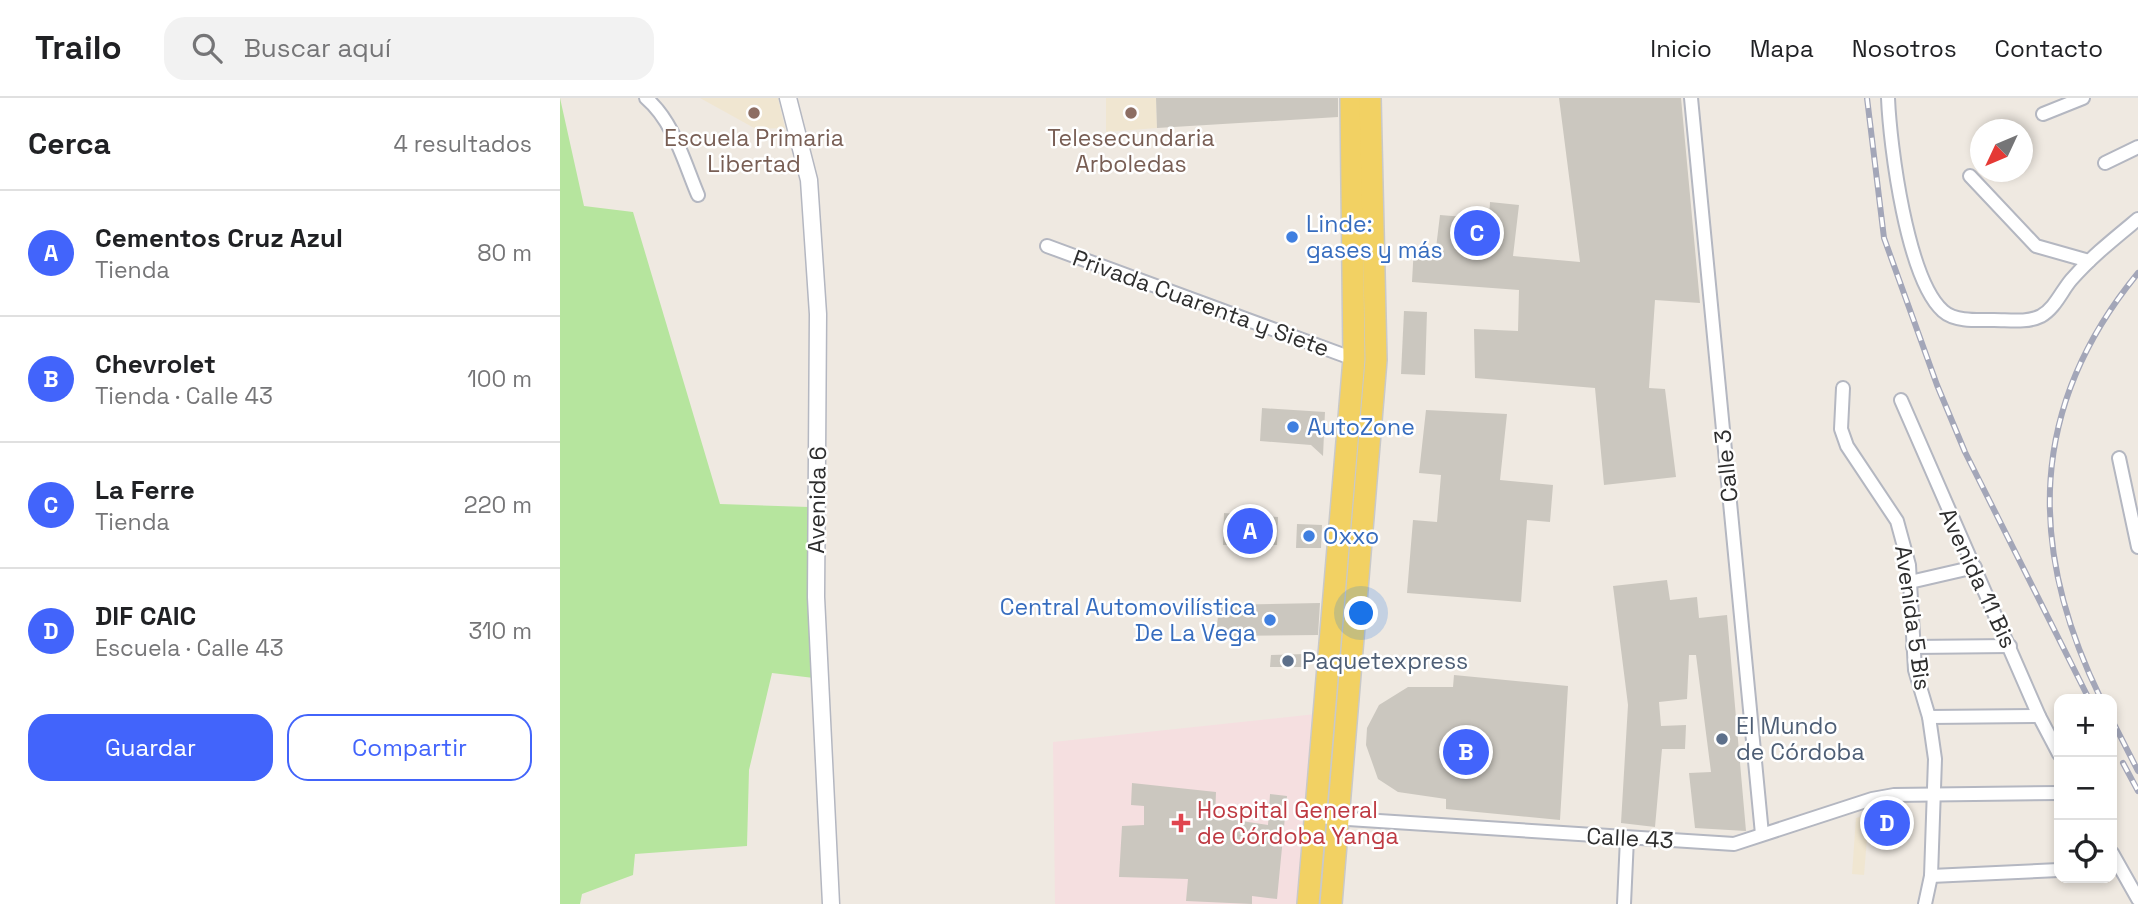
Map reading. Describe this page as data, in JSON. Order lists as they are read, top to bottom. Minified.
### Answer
{"streets":{"street":["Privada Cuarenta y Siete","Calle 3","Avenida 6","Avenida 11 Bis","Avenida 5 Bis","Calle 43"]},"crossings":[["Calle 3","Calle 43"],["Avenida 5 Bis","Calle 43"]],"places":{"other":["Escuela Primaria Libertad","Telesecundaria Arboledas","Linde: gases y más","AutoZone","Oxxo","Central Automovilística De La Vega","Paquetexpress","El Mundo de Córdoba"],"health":["Hospital General de Córdoba Yanga"]},"north":"bottom left","page":{"header":"Trailo","search":"Buscar aquí","nav":["Inicio","Mapa","Nosotros","Contacto"],"heading":["Cerca","4 resultados"],"list":[{"mark":"A","name":"Cementos Cruz Azul","note":"Tienda","value":"80 m"},{"mark":"B","name":"Chevrolet","note":"Tienda · Calle 43","value":"100 m"},{"mark":"C","name":"La Ferre","note":"Tienda","value":"220 m"},{"mark":"D","name":"DIF CAIC","note":"Escuela · Calle 43","value":"310 m"}],"pins":["C","A","B","D"],"buttons":["Guardar","Compartir"],"map_buttons":["+","−"]}}
